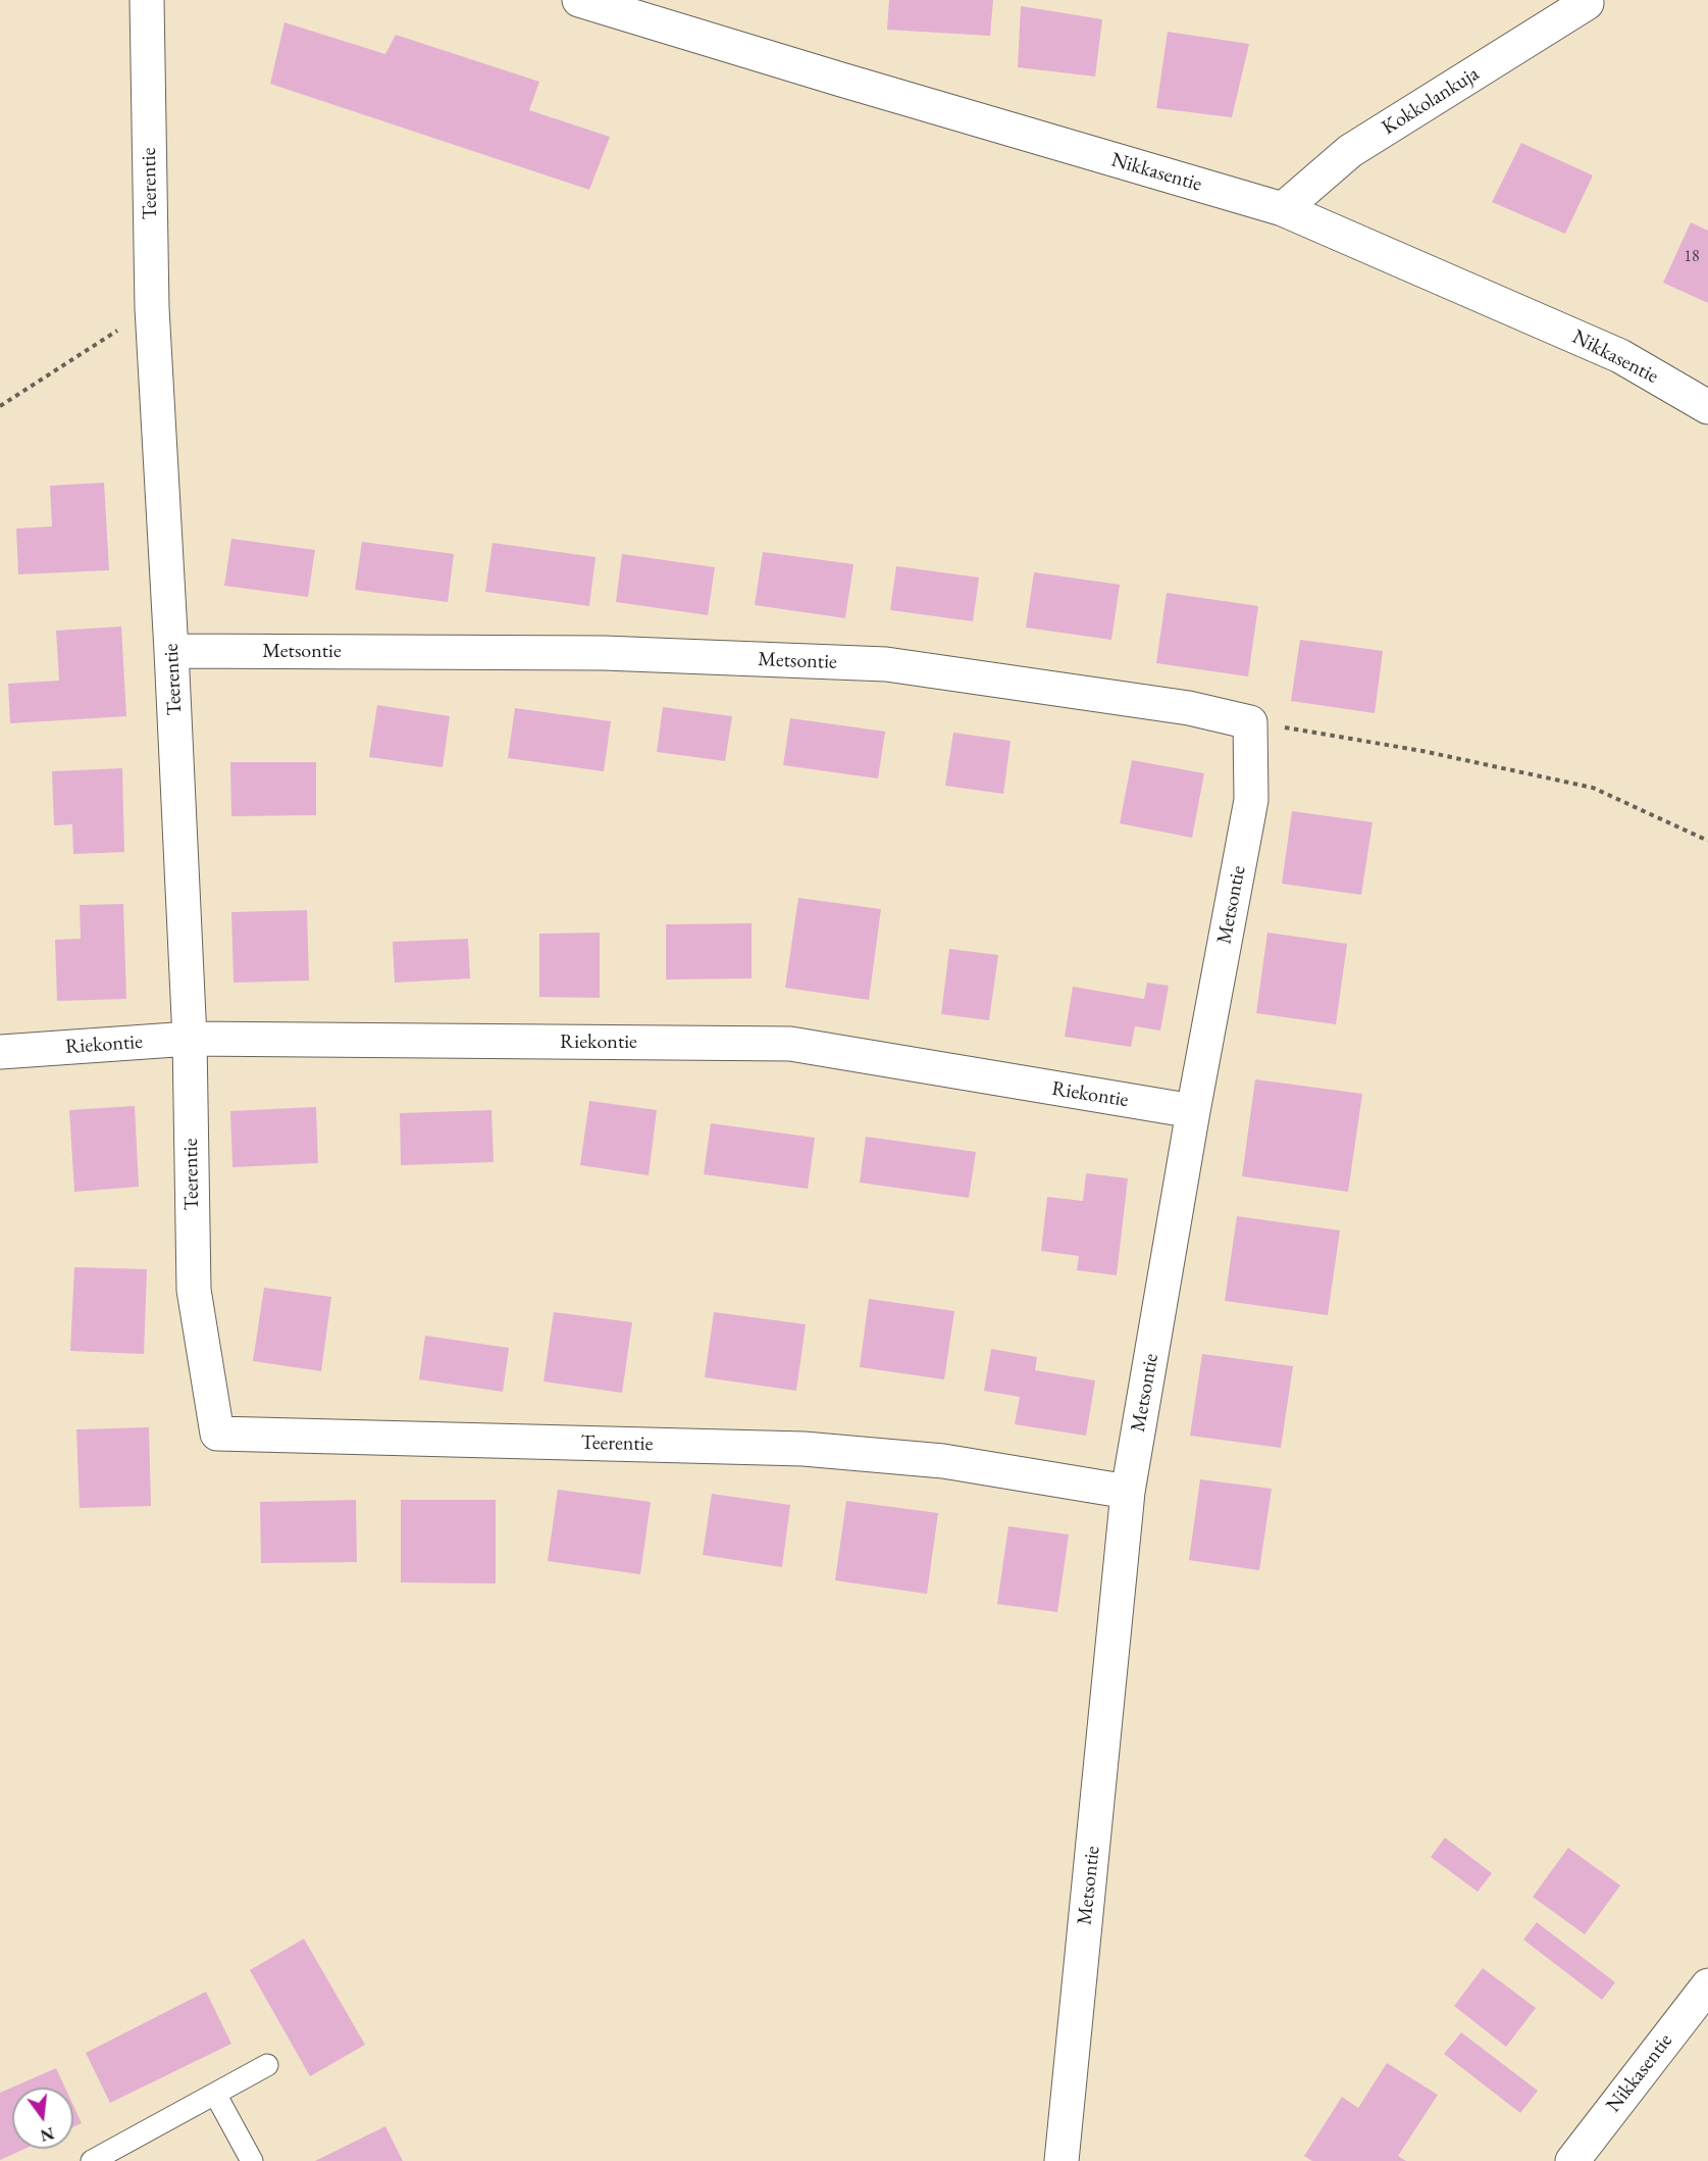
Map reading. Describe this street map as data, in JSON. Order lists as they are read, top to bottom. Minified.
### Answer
{"streets":{"street":["Kokkolankuja","Nikkasentie","Teerentie","Metsontie","Riekontie"]},"crossings":[["Kokkolankuja","Nikkasentie"],["Teerentie","Metsontie"],["Teerentie","Riekontie"],["Metsontie","Riekontie"]],"house_numbers":["18"],"north":"bottom"}
